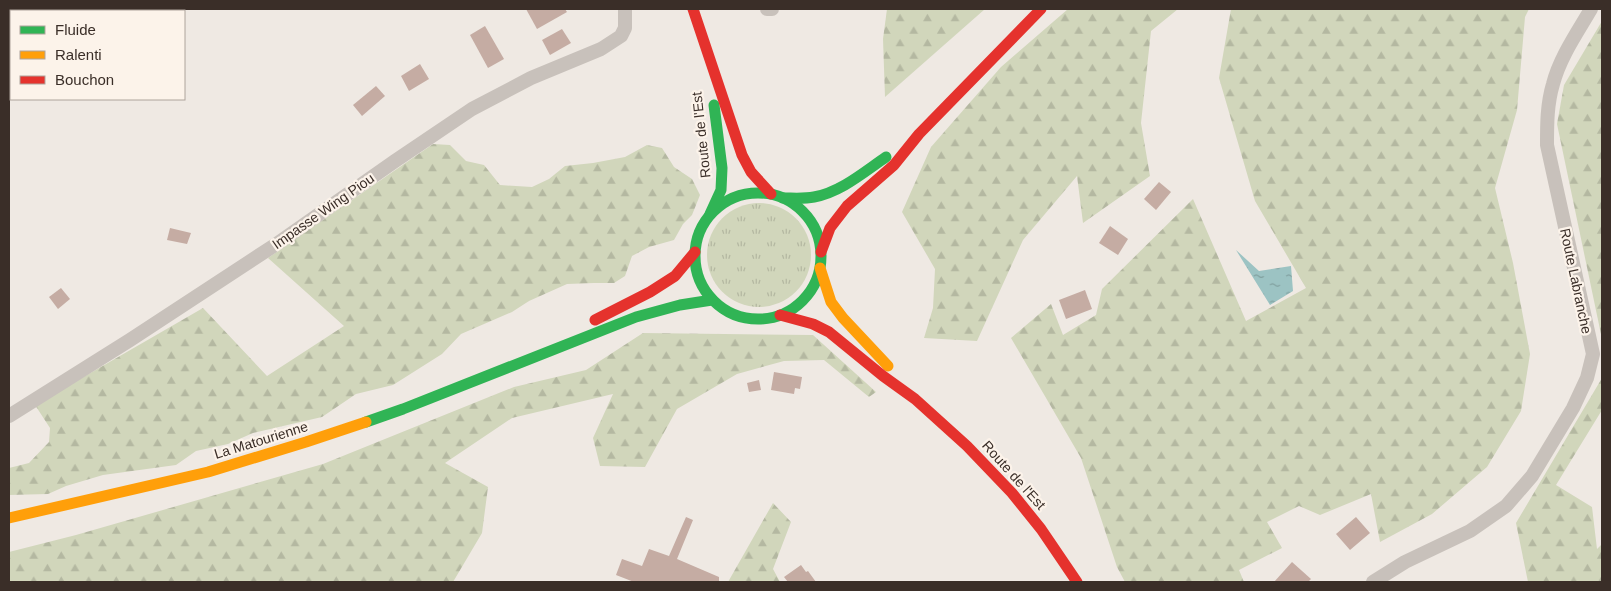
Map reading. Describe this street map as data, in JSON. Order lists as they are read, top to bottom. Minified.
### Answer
{"streets":{"main road":["Route de l'Est","La Matourienne"],"street":["Impasse Wing Piou","Route Labranche"]},"crossings":[["Route de l'Est","La Matourienne"]],"legend":["Fluide","Ralenti","Bouchon"]}
